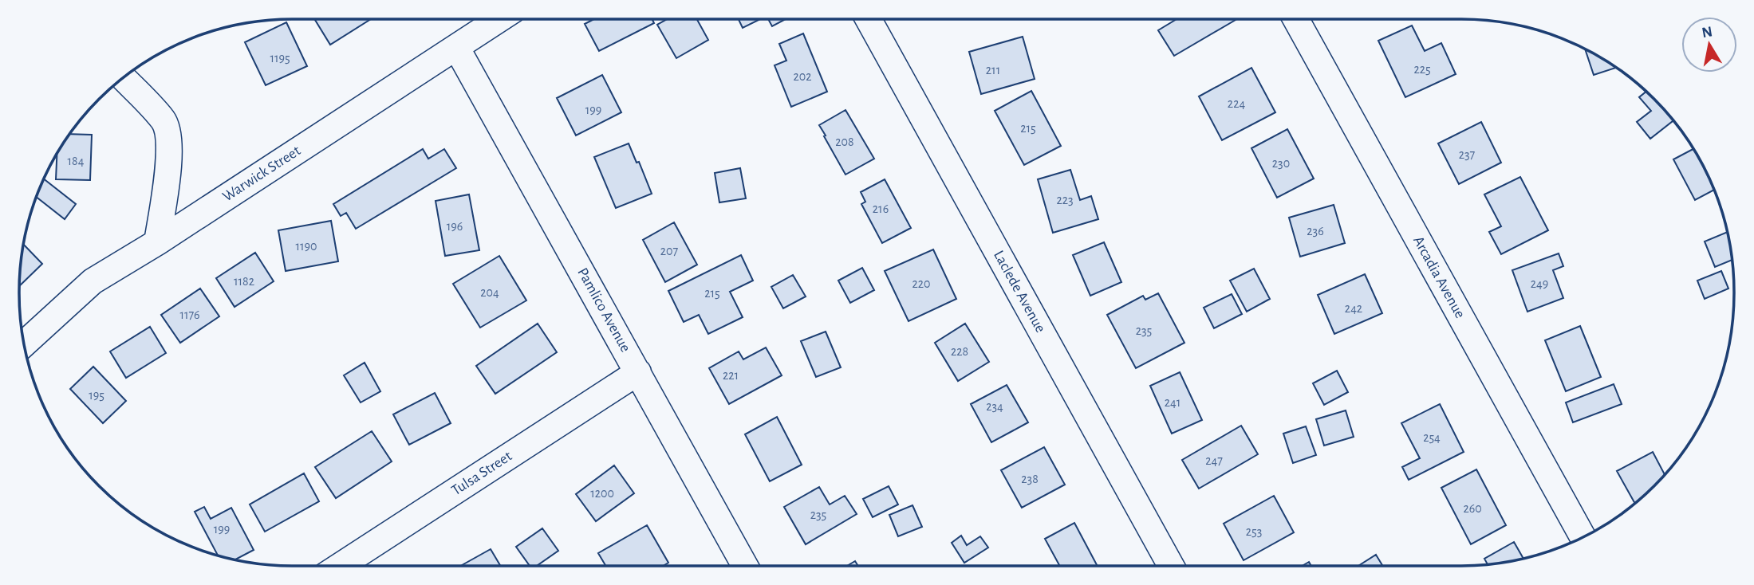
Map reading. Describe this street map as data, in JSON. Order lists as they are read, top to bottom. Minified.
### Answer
{"streets":{"street":["Warwick Street","Arcadia Avenue","Laclede Avenue","Pamlico Avenue","Tulsa Street"]},"crossings":[["Warwick Street","Pamlico Avenue"],["Pamlico Avenue","Tulsa Street"]],"house_numbers":["1195","225","211","202","224","199","215","208","237","184","230","223","216","196","236","1190","207","1182","220","249","204","215","242","1176","235","228","221","195","241","234","254","247","238","1200","260","235","199","253"],"north":"top"}
